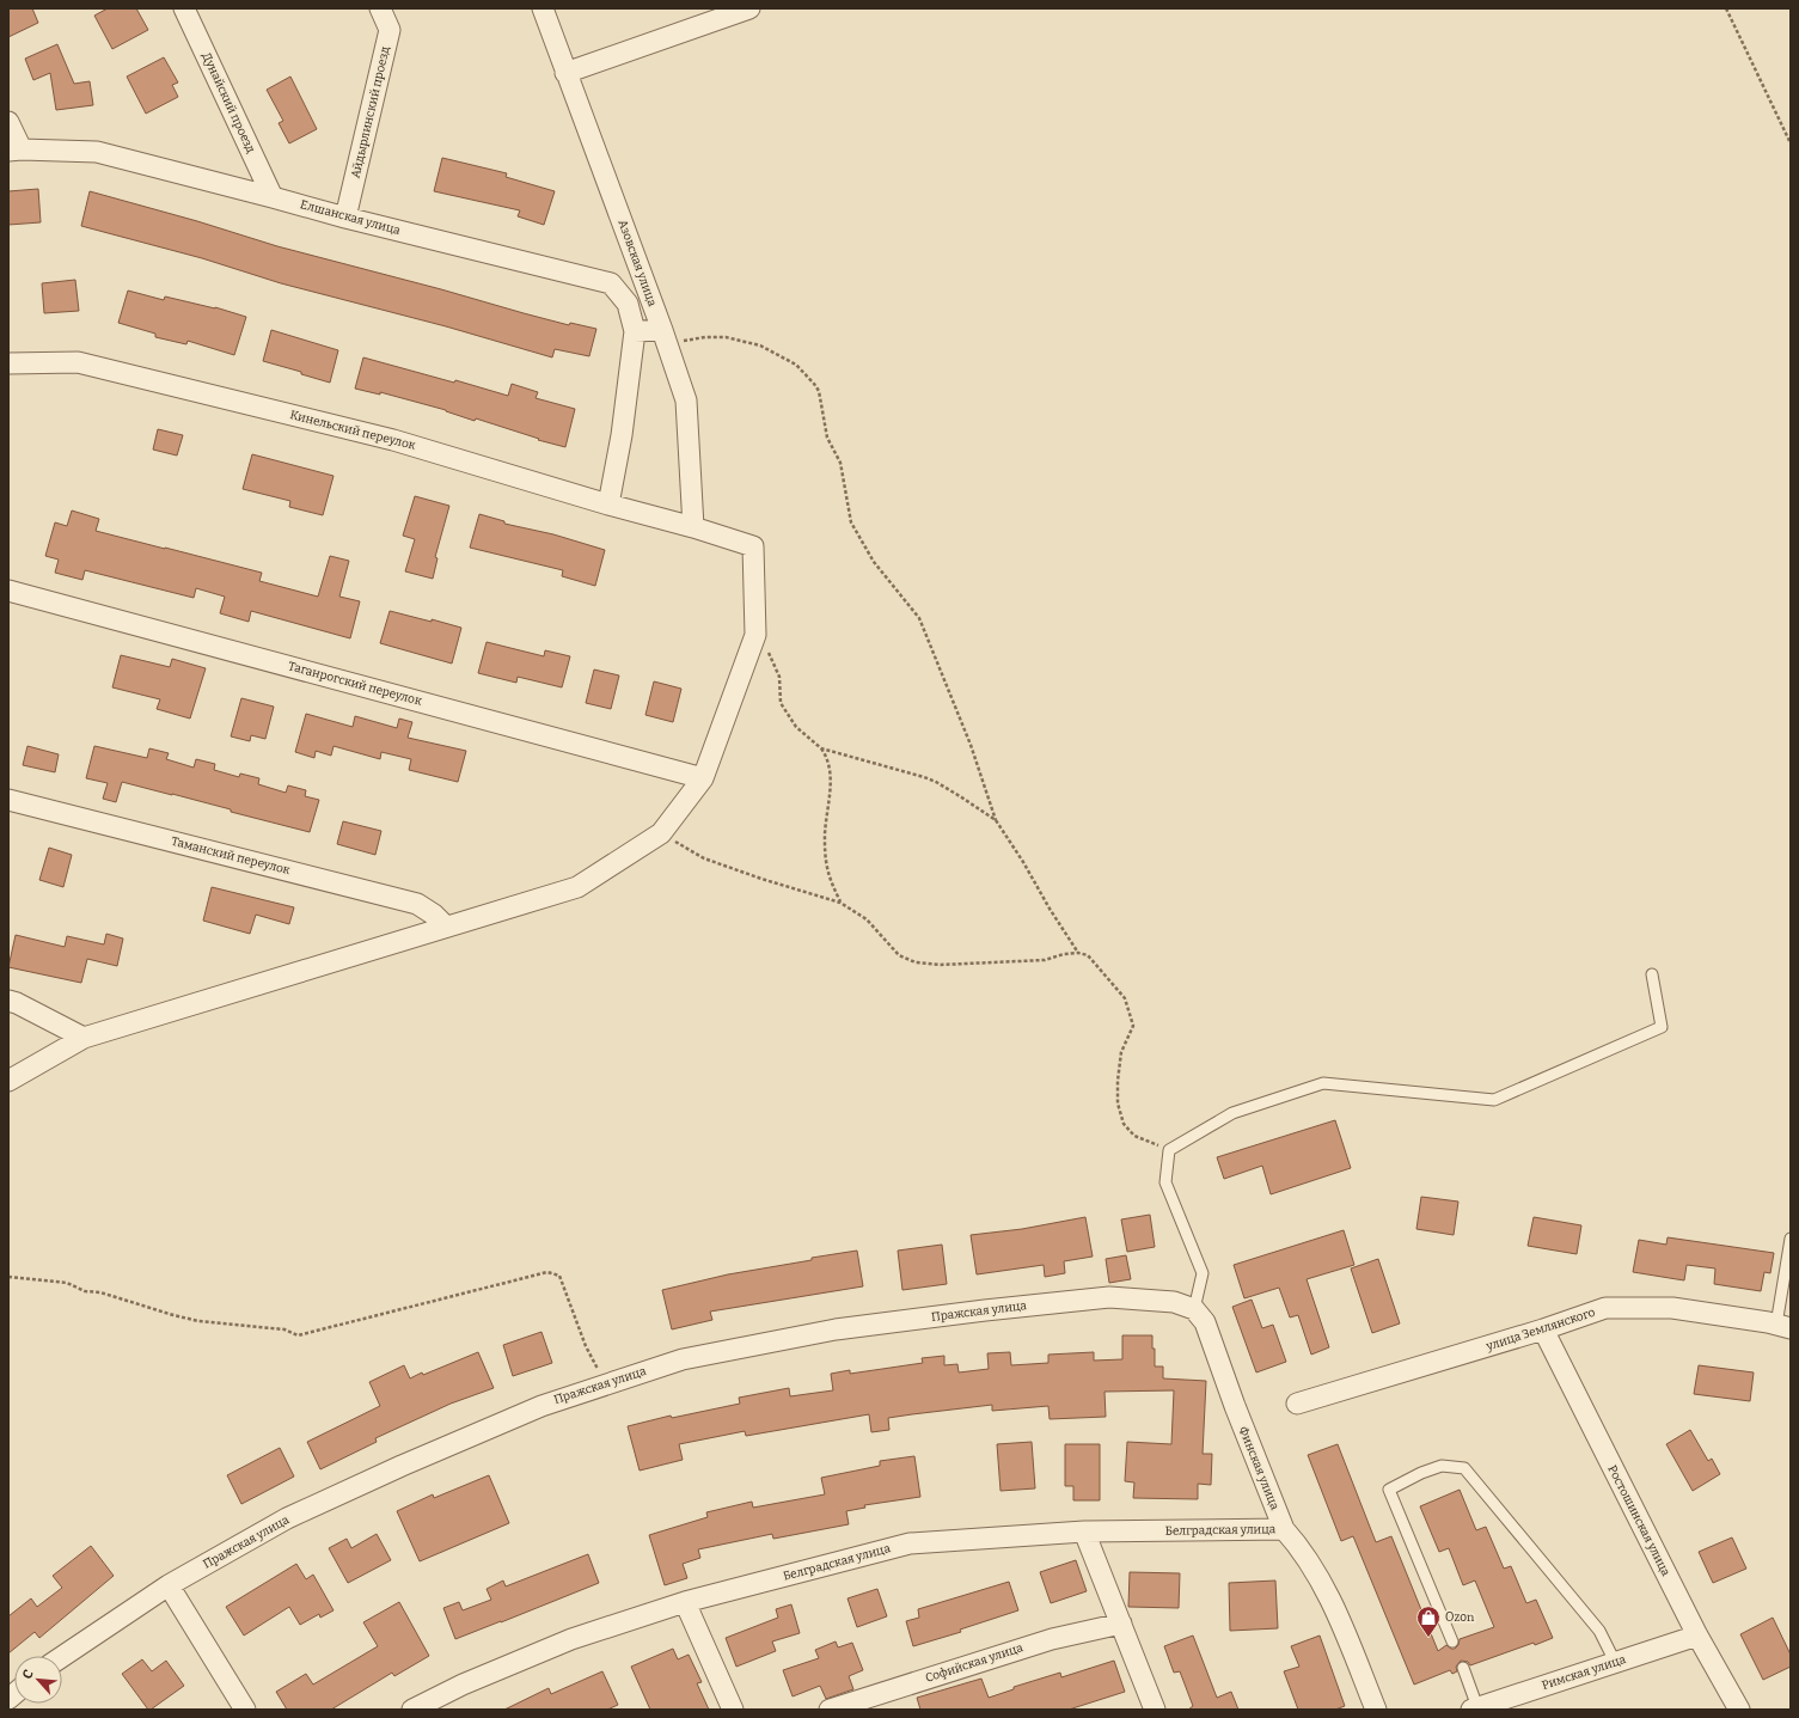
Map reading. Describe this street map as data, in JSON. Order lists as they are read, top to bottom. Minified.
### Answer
{"streets":{"street":["Дунайский проезд","Айдырлинский проезд","Елшанская улица","Азовская улица","Кинельский переулок","Таганрогский переулок","Таманский переулок","Пражская улица","улица Землянского","Финская улица","Ростошинская улица","Белградская улица","Софийская улица","Римская улица"]},"crossings":[["Дунайский проезд","Елшанская улица"],["Айдырлинский проезд","Елшанская улица"],["Азовская улица","Кинельский переулок"],["Пражская улица","Финская улица"],["улица Землянского","Ростошинская улица"],["Финская улица","Белградская улица"],["Ростошинская улица","Римская улица"]],"places":{"shop":["Ozon"]},"north":"top left"}
